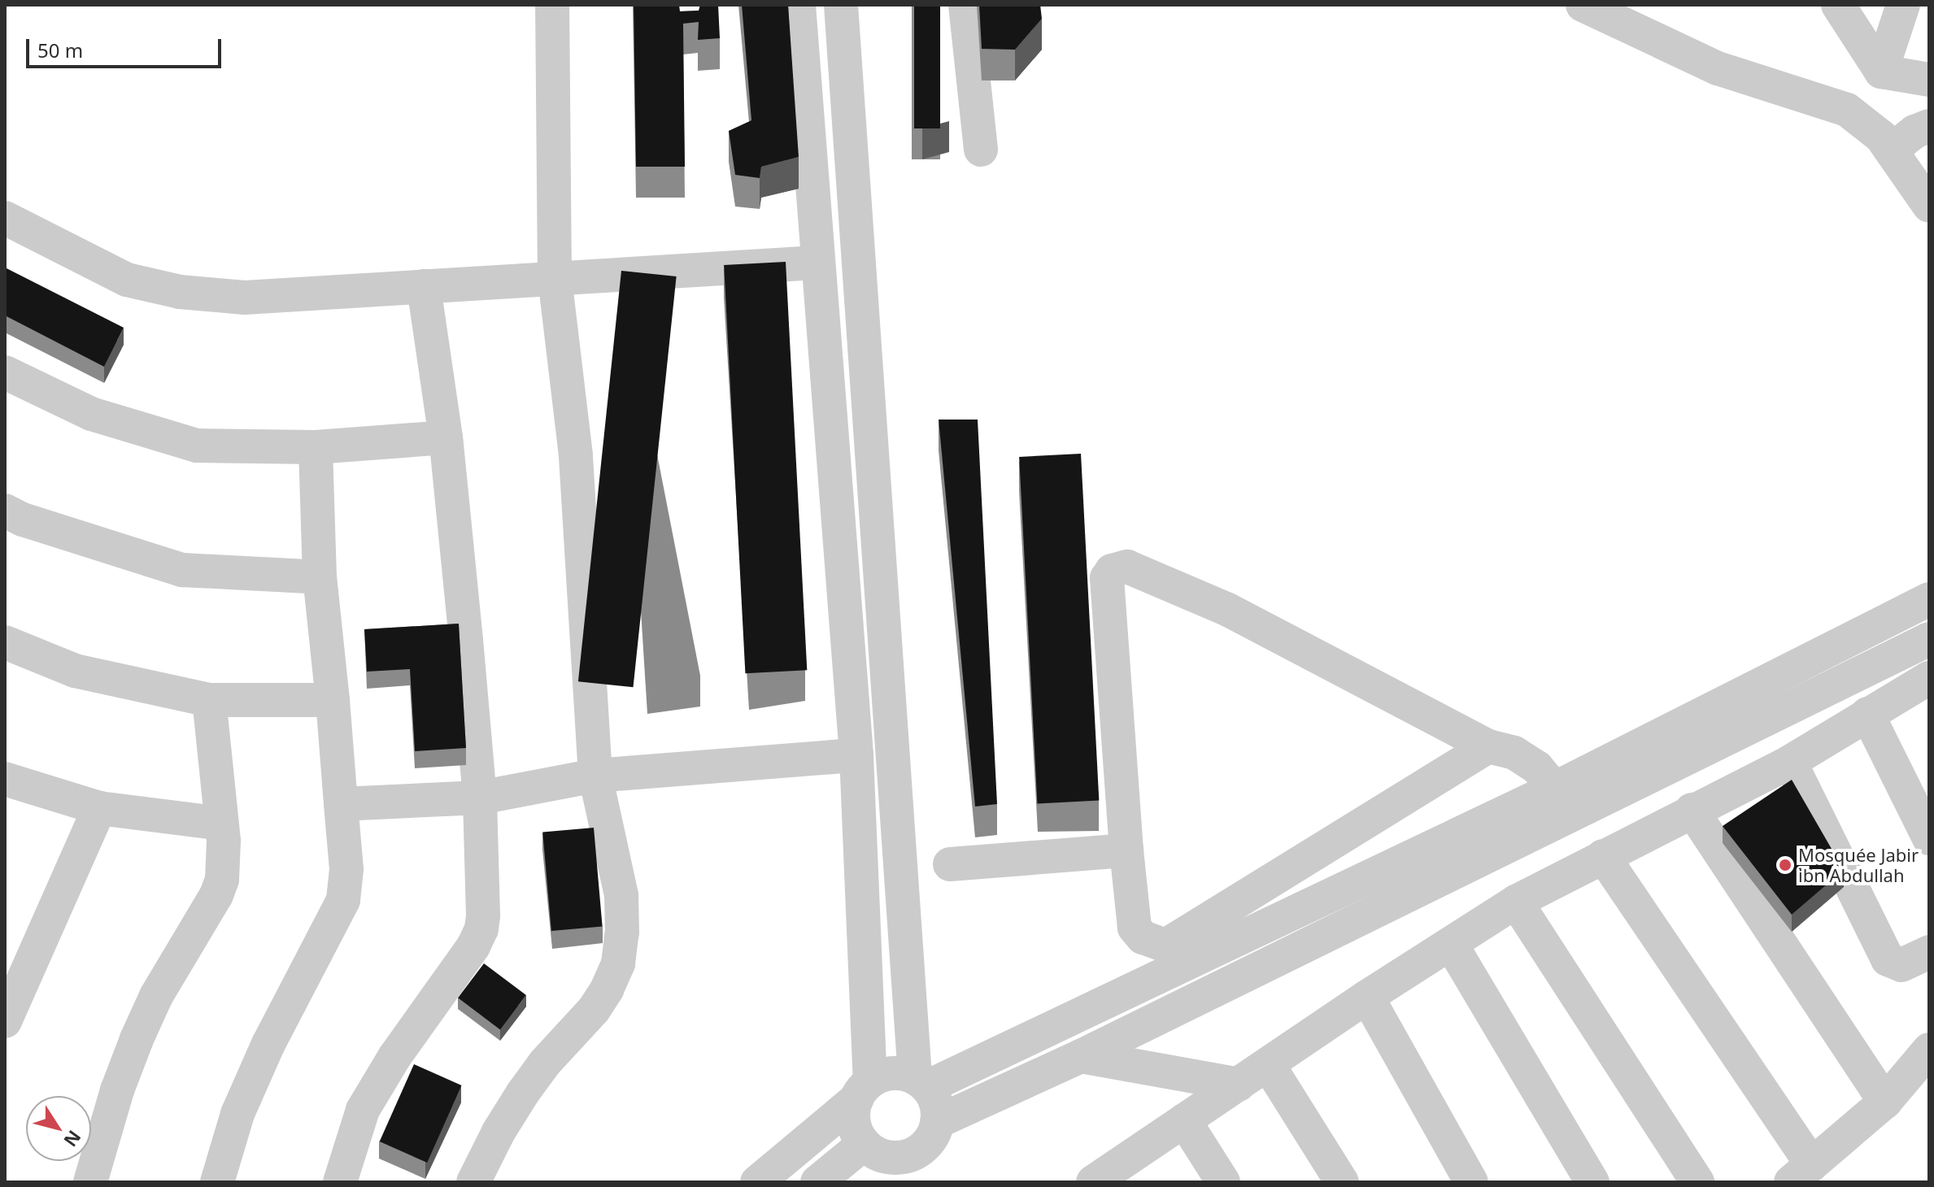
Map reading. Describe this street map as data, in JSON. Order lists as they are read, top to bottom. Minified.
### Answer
{"places":["Mosquée Jabir ibn Abdullah"],"scale_bar":"50 m","north":"bottom right"}
